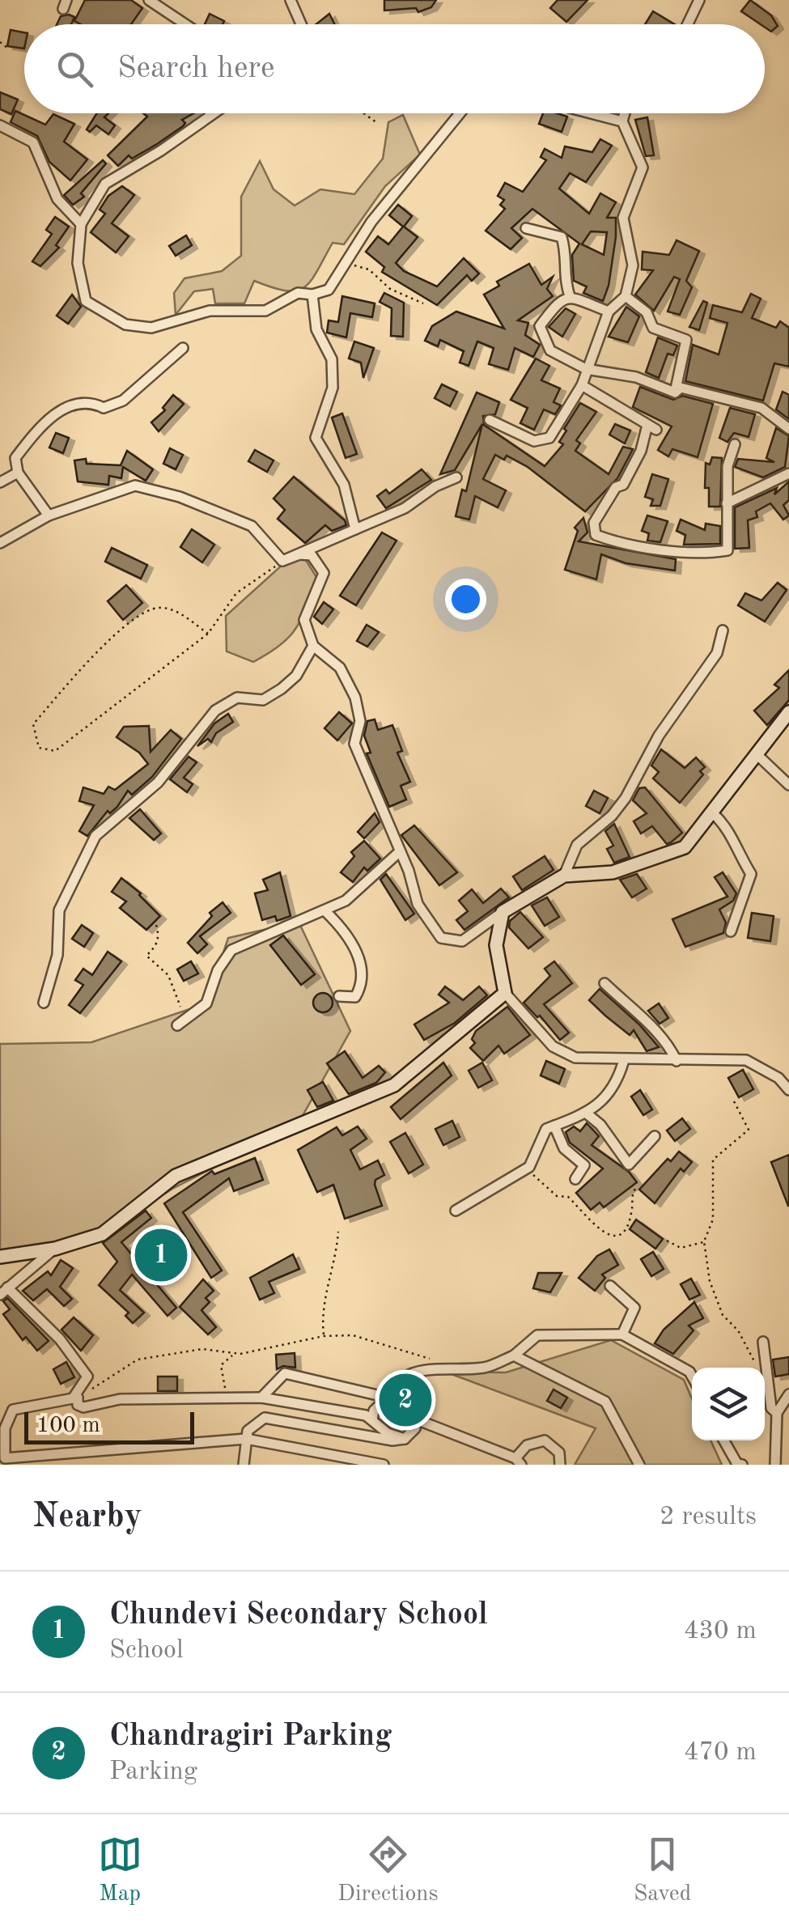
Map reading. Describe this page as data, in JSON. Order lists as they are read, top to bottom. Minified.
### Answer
{"scale_bar":"100 m","page":{"search":"Search here","pins":["1","2"],"scale":"100 m","heading":["Nearby","2 results"],"list":[{"mark":"1","name":"Chundevi Secondary School","note":"School","value":"430 m"},{"mark":"2","name":"Chandragiri Parking","note":"Parking","value":"470 m"}],"nav":["Map","Directions","Saved"]}}
